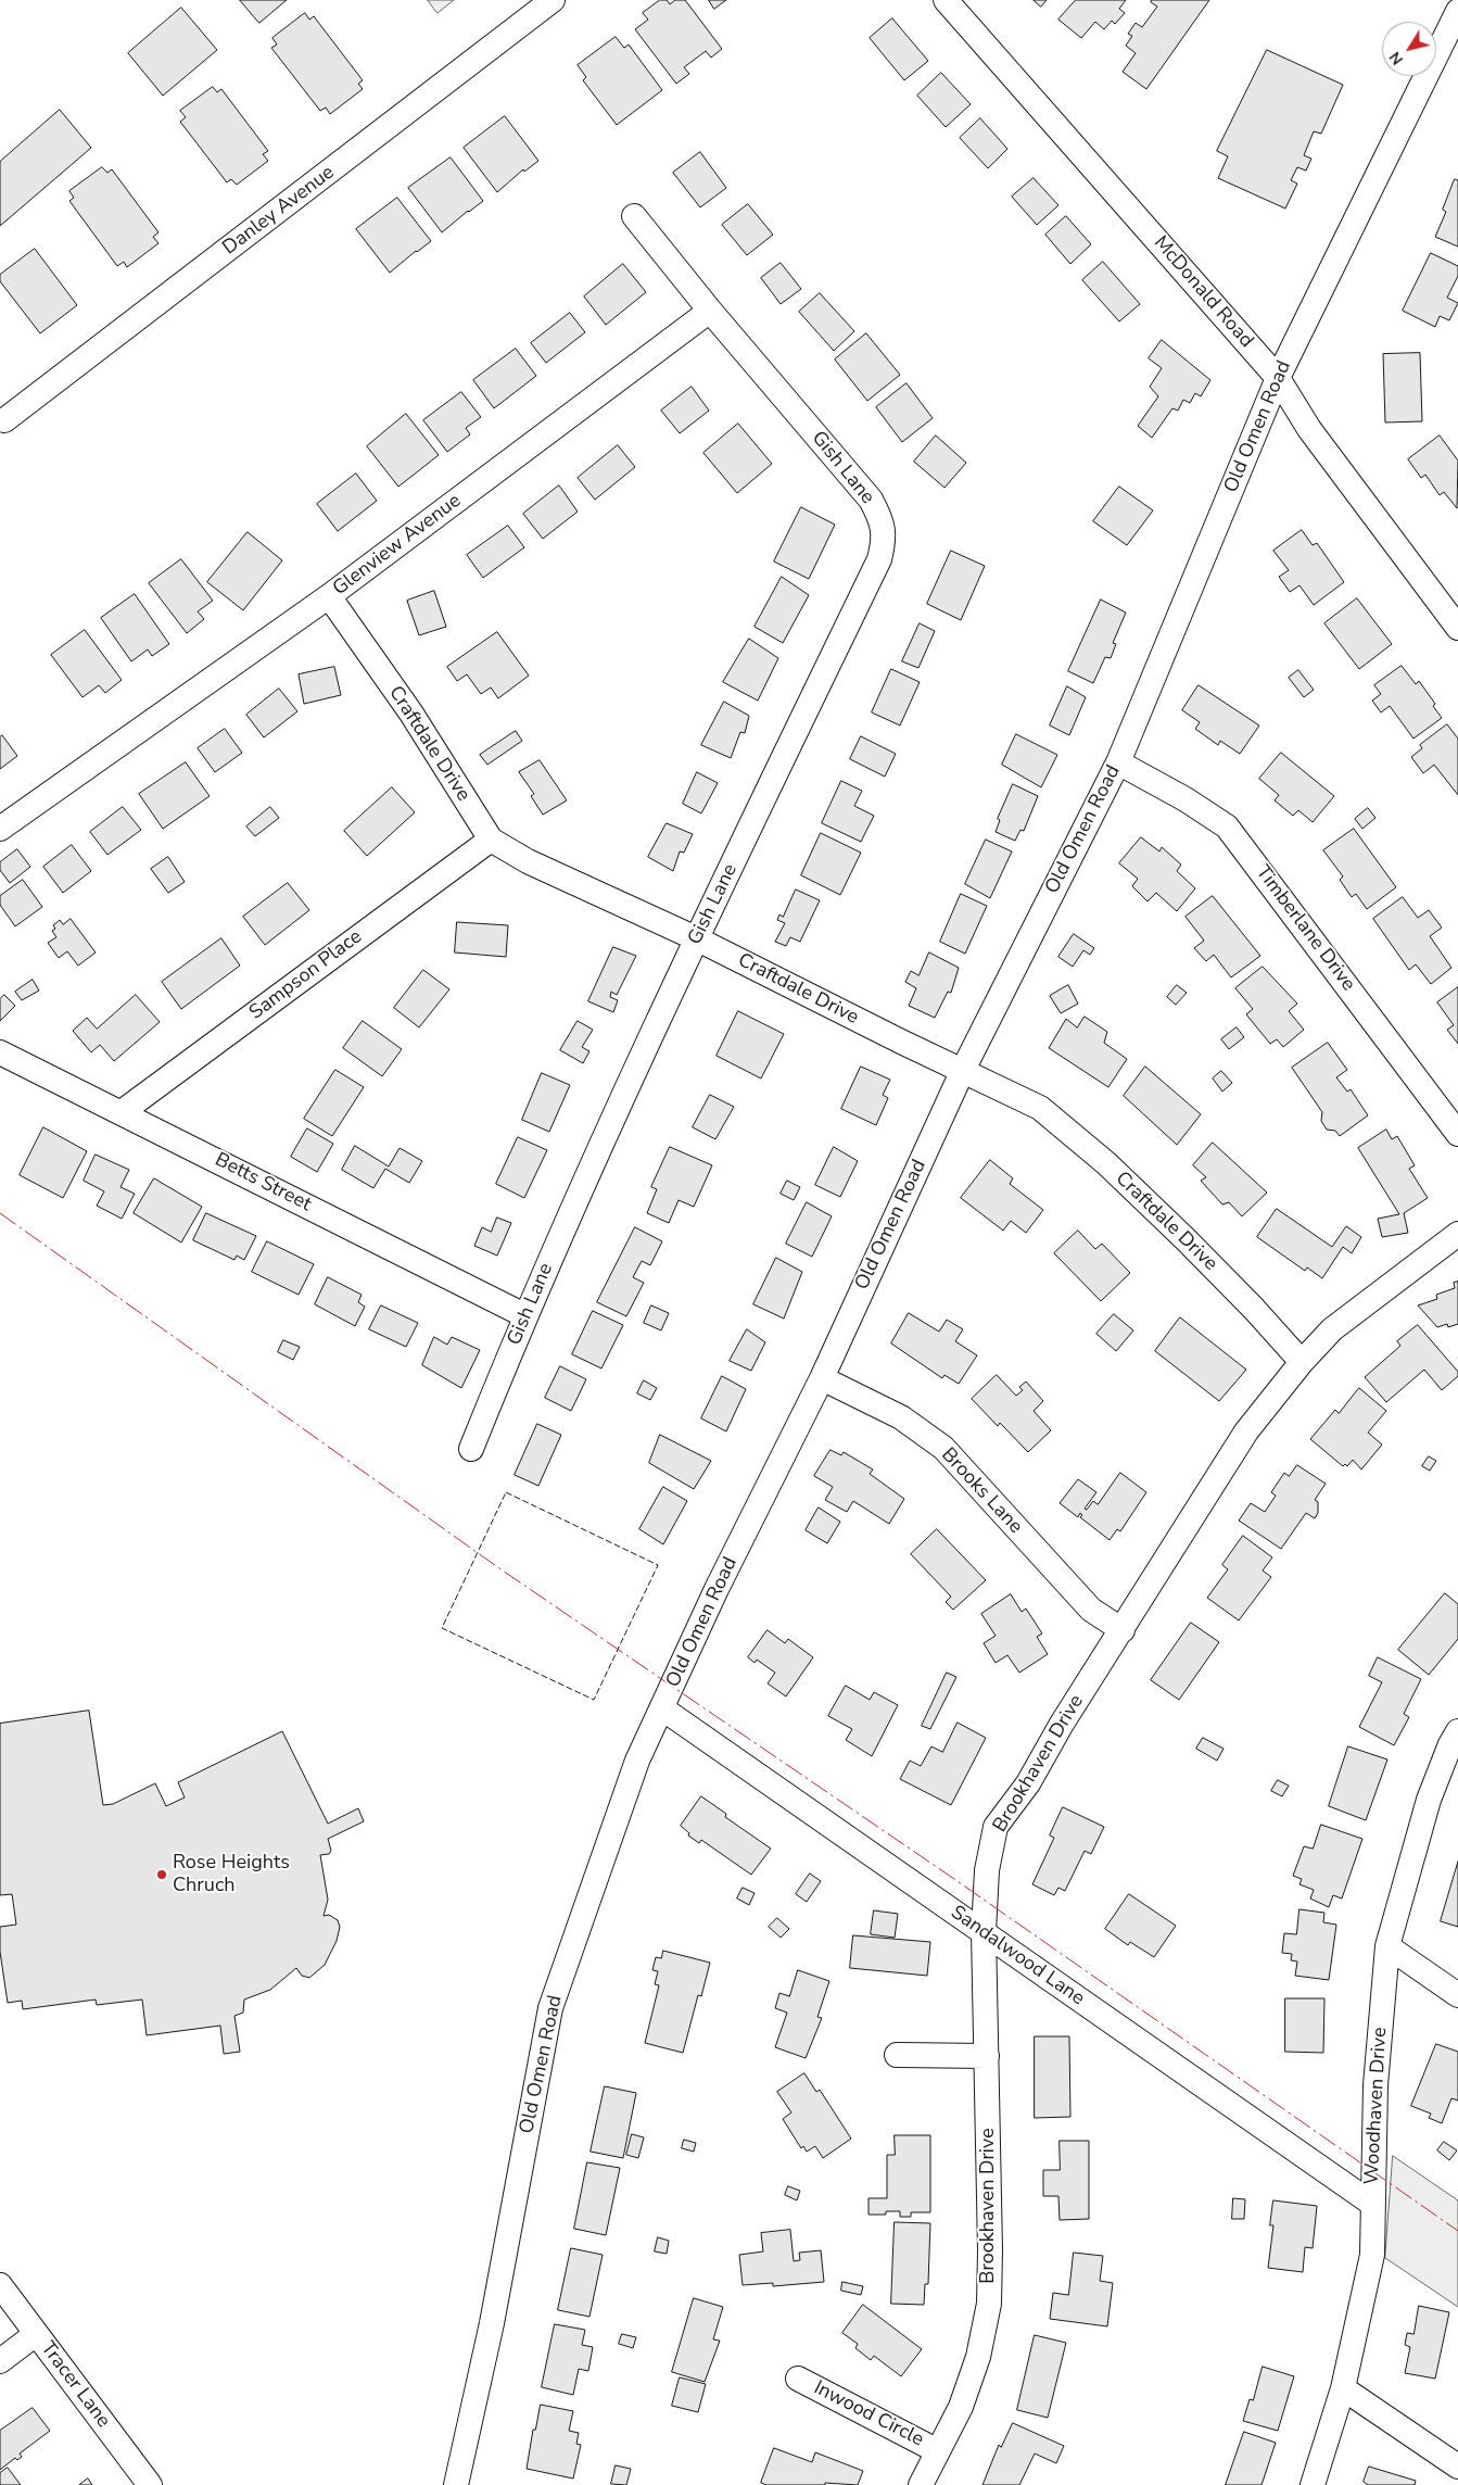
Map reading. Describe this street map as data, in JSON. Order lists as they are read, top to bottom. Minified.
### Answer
{"streets":{"street":["Danley Avenue","McDonald Road","Old Omen Road","Gish Lane","Glenview Avenue","Craftdale Drive","Timberlane Drive","Sampson Place","Betts Street","Brooks Lane","Brookhaven Drive","Sandalwood Lane","Woodhaven Drive","Tracer Lane","Inwood Circle"]},"crossings":[["McDonald Road","Old Omen Road"],["Old Omen Road","Craftdale Drive"],["Old Omen Road","Timberlane Drive"],["Old Omen Road","Brooks Lane"],["Old Omen Road","Sandalwood Lane"],["Gish Lane","Glenview Avenue"],["Gish Lane","Craftdale Drive"],["Gish Lane","Betts Street"],["Glenview Avenue","Craftdale Drive"],["Craftdale Drive","Sampson Place"],["Craftdale Drive","Brookhaven Drive"],["Sampson Place","Betts Street"],["Brooks Lane","Brookhaven Drive"],["Brookhaven Drive","Sandalwood Lane"],["Brookhaven Drive","Inwood Circle"],["Sandalwood Lane","Woodhaven Drive"]],"places":["Rose Heights Chruch"],"north":"bottom left"}
